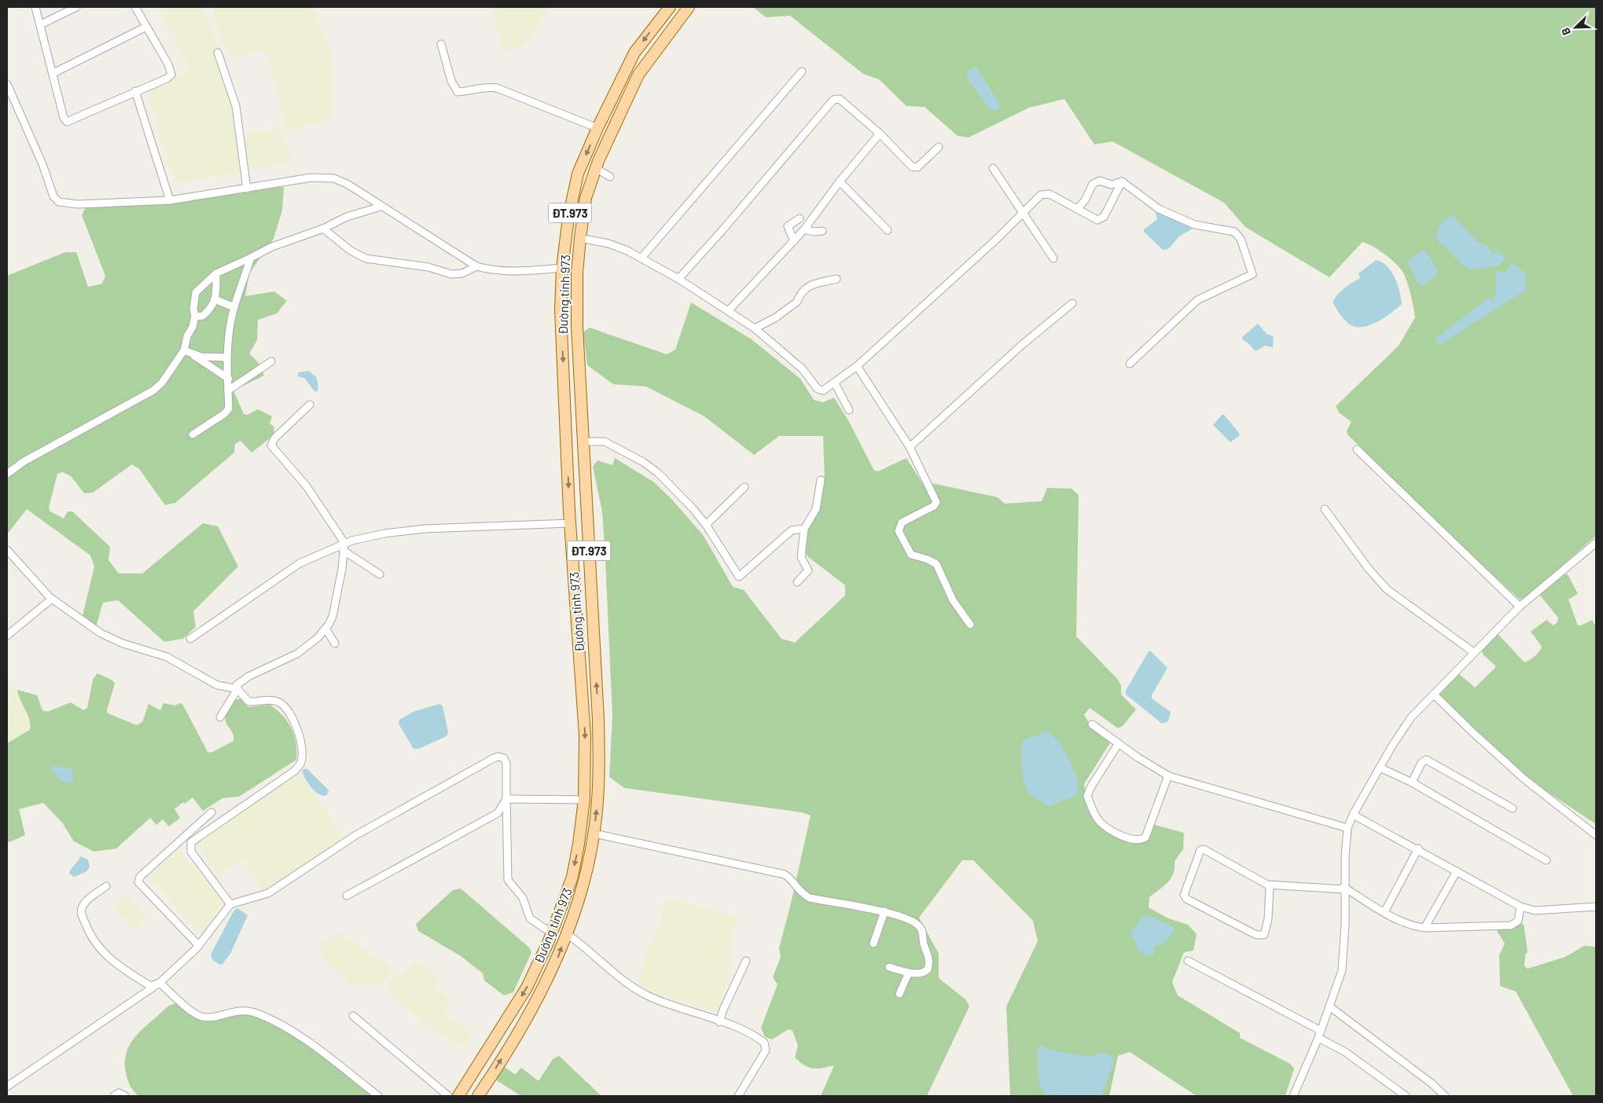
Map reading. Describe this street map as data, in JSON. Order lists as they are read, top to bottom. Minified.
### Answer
{"streets":{"main road":["ĐT.973","Đường tỉnh 973"]},"north":"bottom left"}
